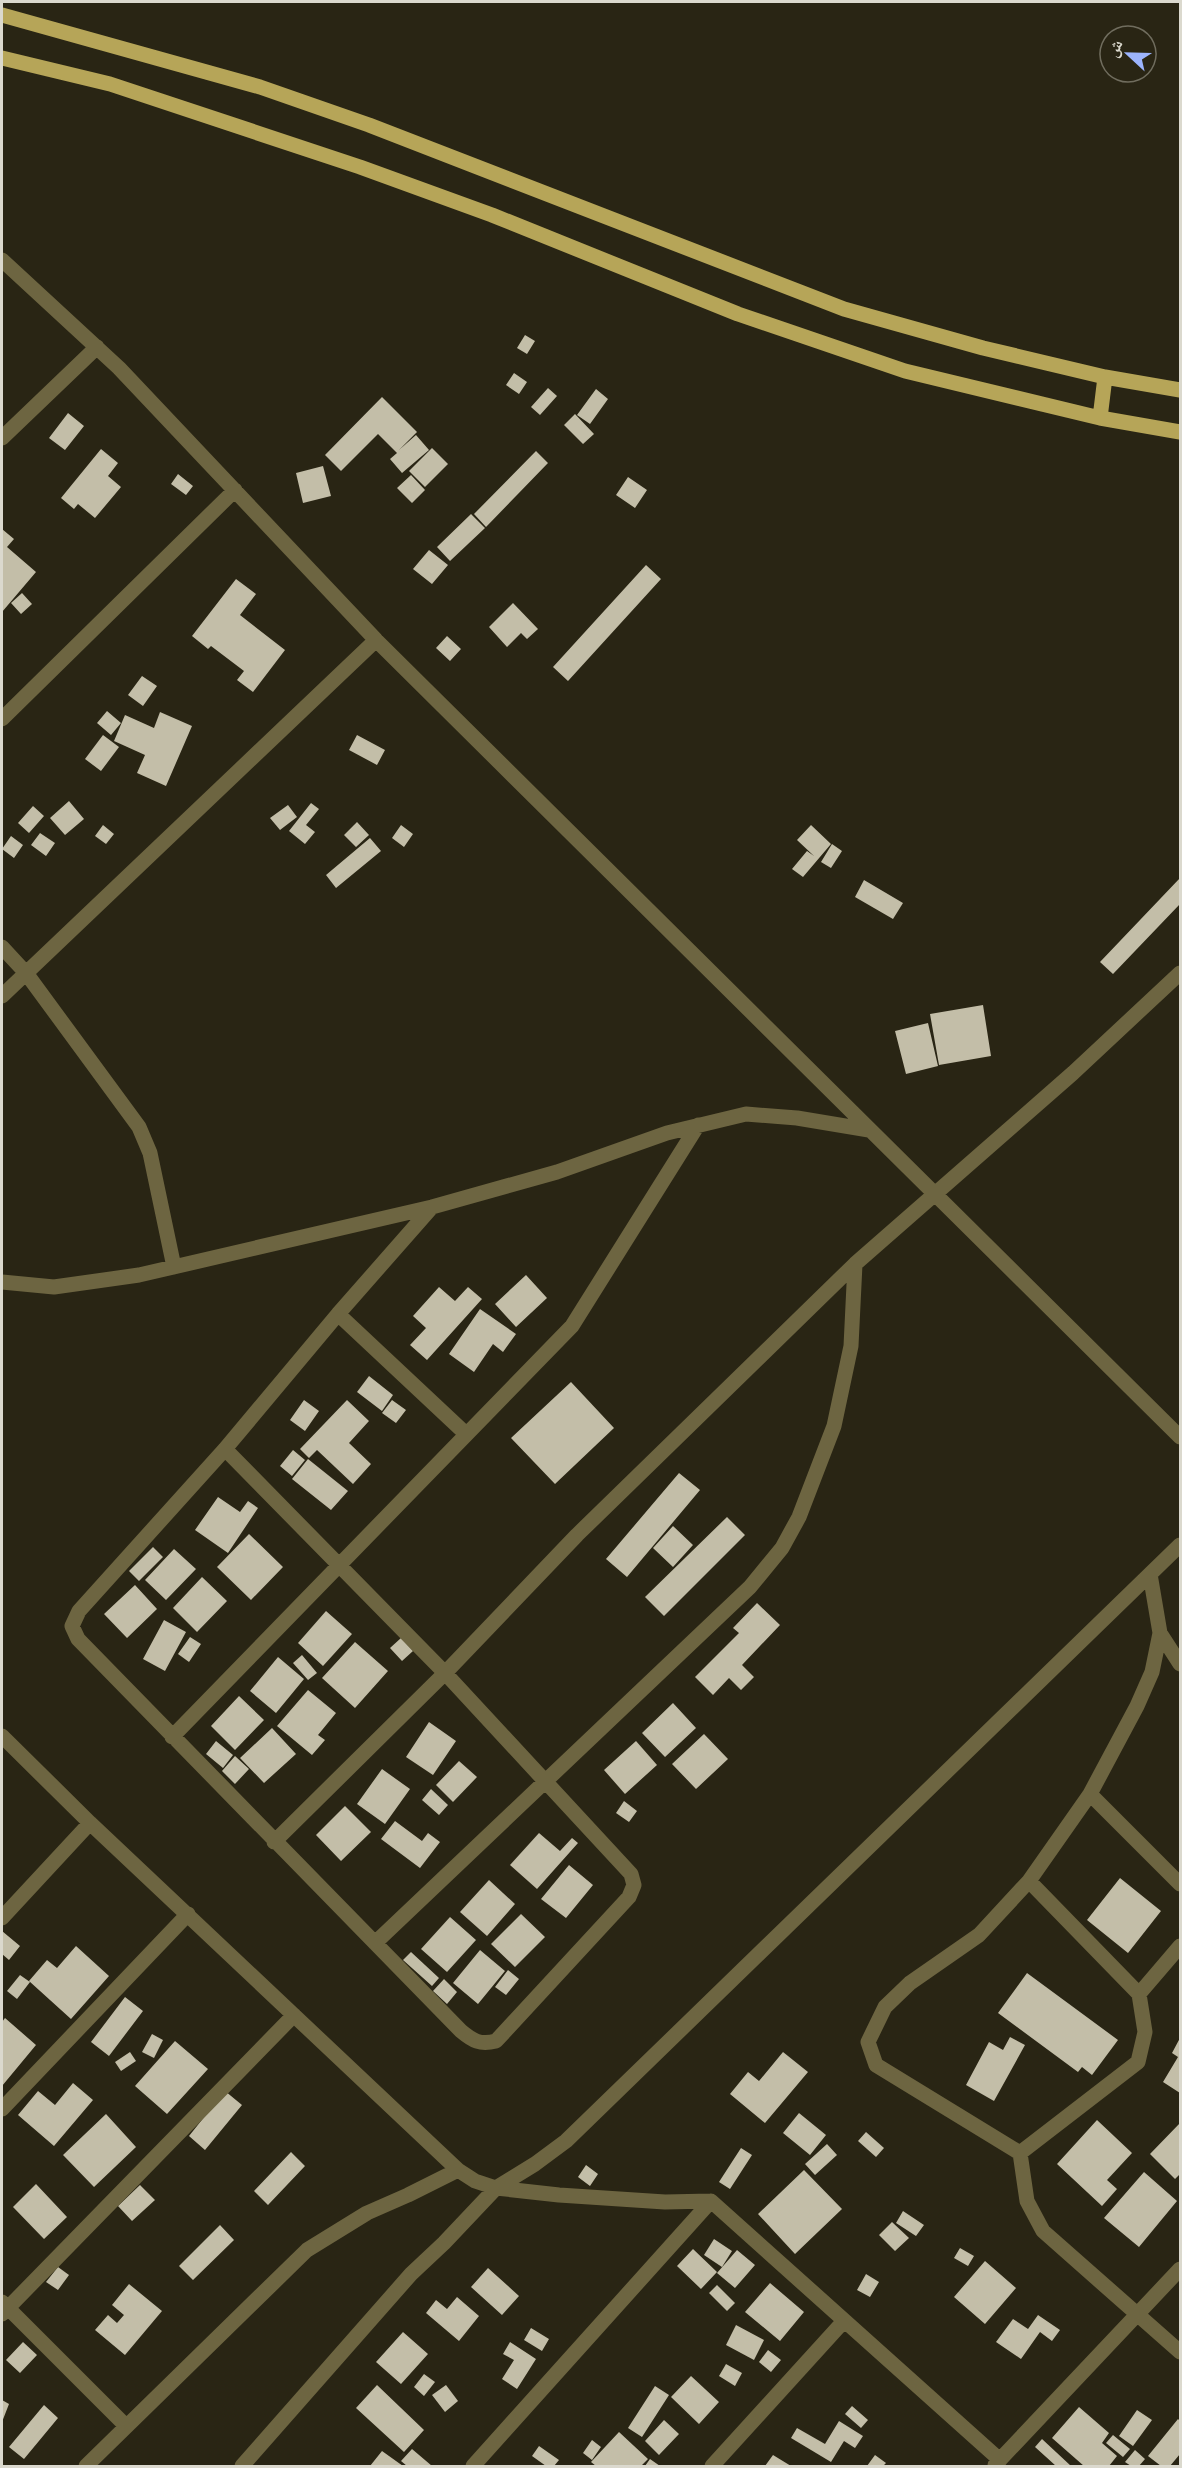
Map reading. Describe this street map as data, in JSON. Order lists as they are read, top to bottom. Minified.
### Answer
{"north":"left"}
